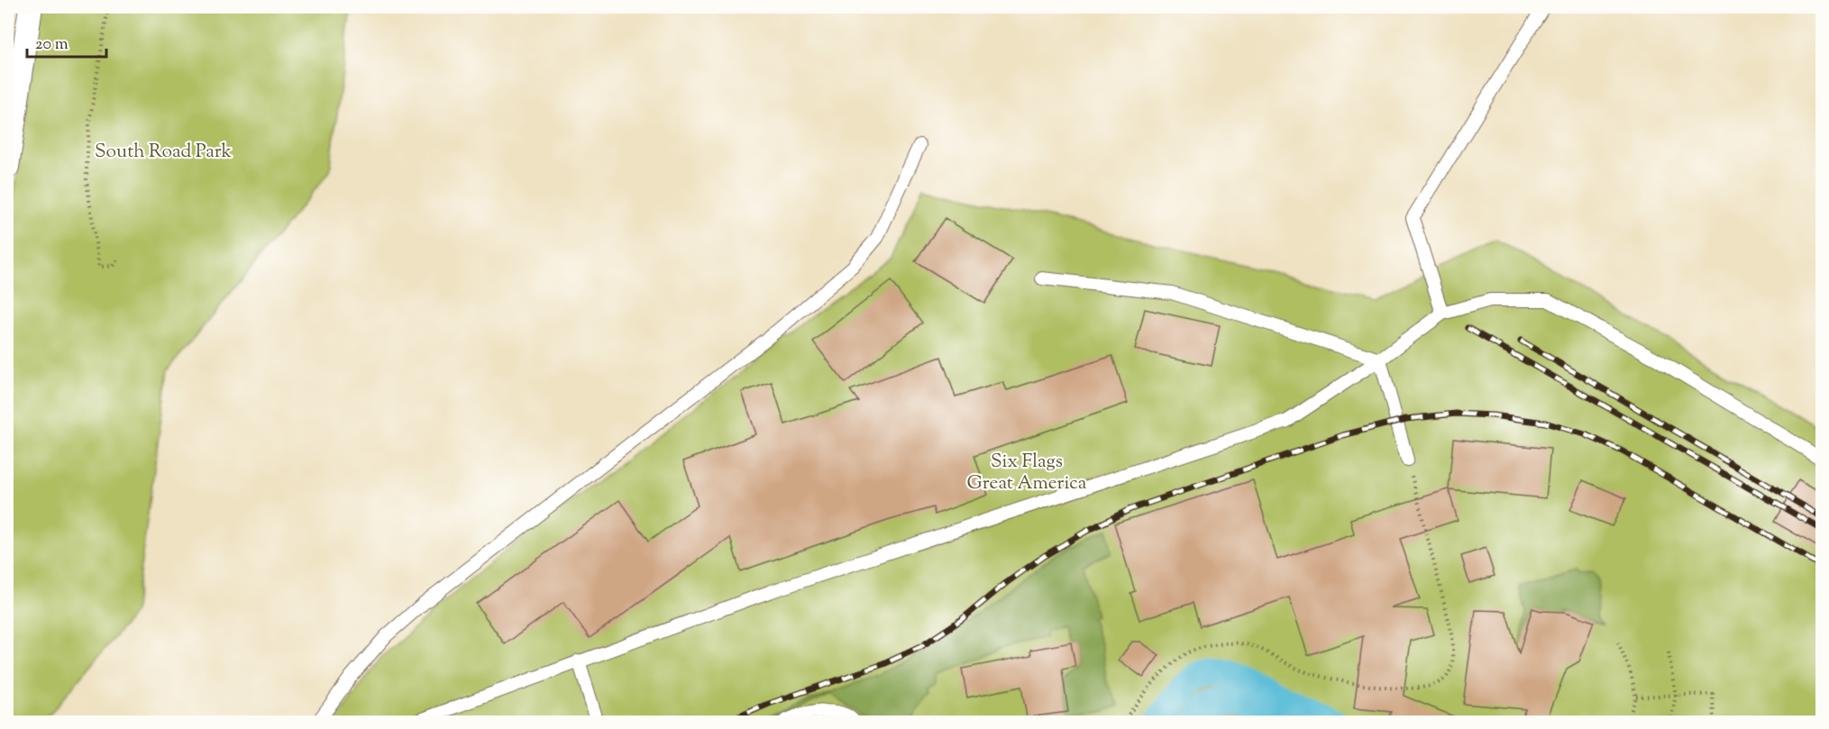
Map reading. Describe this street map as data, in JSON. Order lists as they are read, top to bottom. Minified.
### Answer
{"parks":["South Road Park","Six Flags Great America"],"scale_bar":"20 m"}
